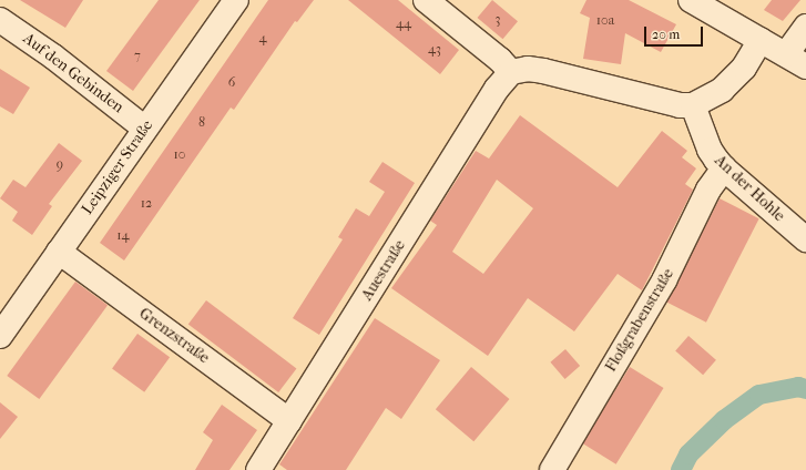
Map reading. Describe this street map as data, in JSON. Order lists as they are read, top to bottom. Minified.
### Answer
{"streets":{"street":["Auf den Gebinden","Leipziger Straße","An der Hohle","Auestraße","Floßgrabenstraße","Grenzstraße"]},"crossings":[["Auf den Gebinden","Leipziger Straße"],["Leipziger Straße","Grenzstraße"],["An der Hohle","Floßgrabenstraße"],["Auestraße","Grenzstraße"]],"house_numbers":["3","10a","44","4","43","7","6","8","10","9","12","14"],"scale_bar":"20 m"}
